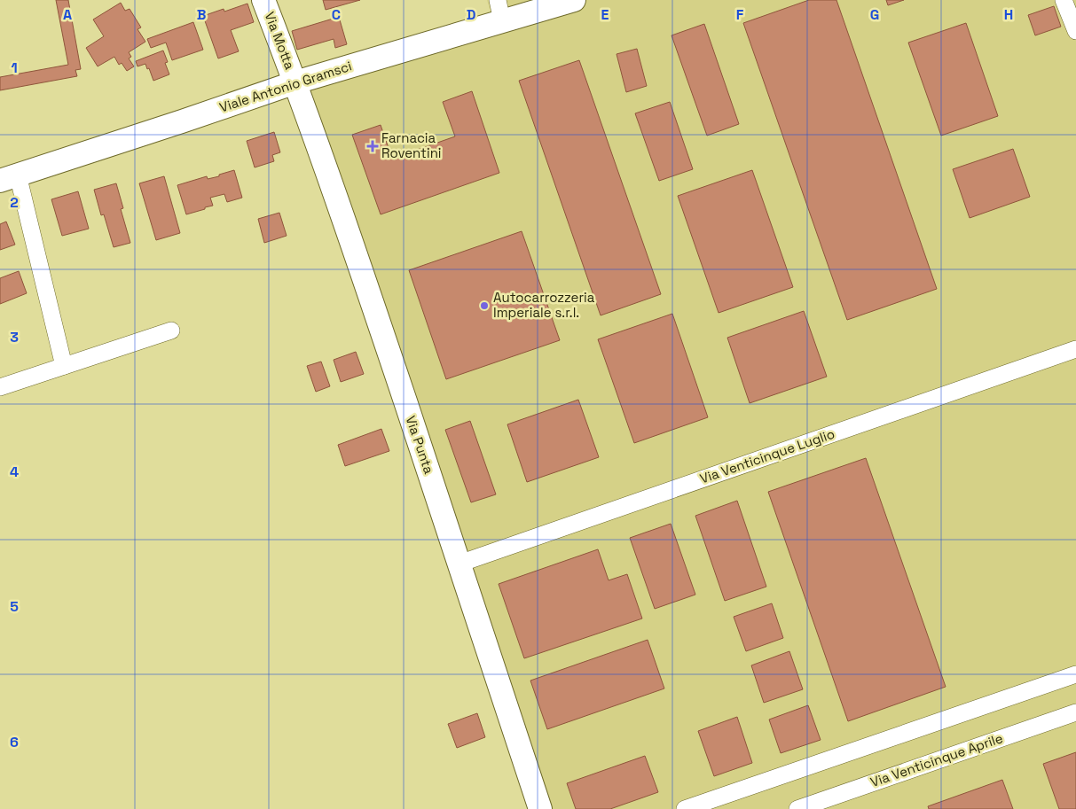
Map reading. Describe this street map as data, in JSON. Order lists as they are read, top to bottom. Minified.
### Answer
{"streets":{"street":["Via Motta","Viale Antonio Gramsci","Via Punta","Via Venticinque Luglio","Via Venticinque Aprile"]},"crossings":[["Via Motta","Viale Antonio Gramsci"],["Via Motta","Via Punta"],["Viale Antonio Gramsci","Via Punta"],["Via Punta","Via Venticinque Luglio"]],"places":{"health":["Farnacia Roventini"],"other":["Autocarrozzeria Imperiale s.r.l."]},"grid":{"columns":["A","B","C","D","E","F","G","H"],"rows":["1","2","3","4","5","6"]}}
